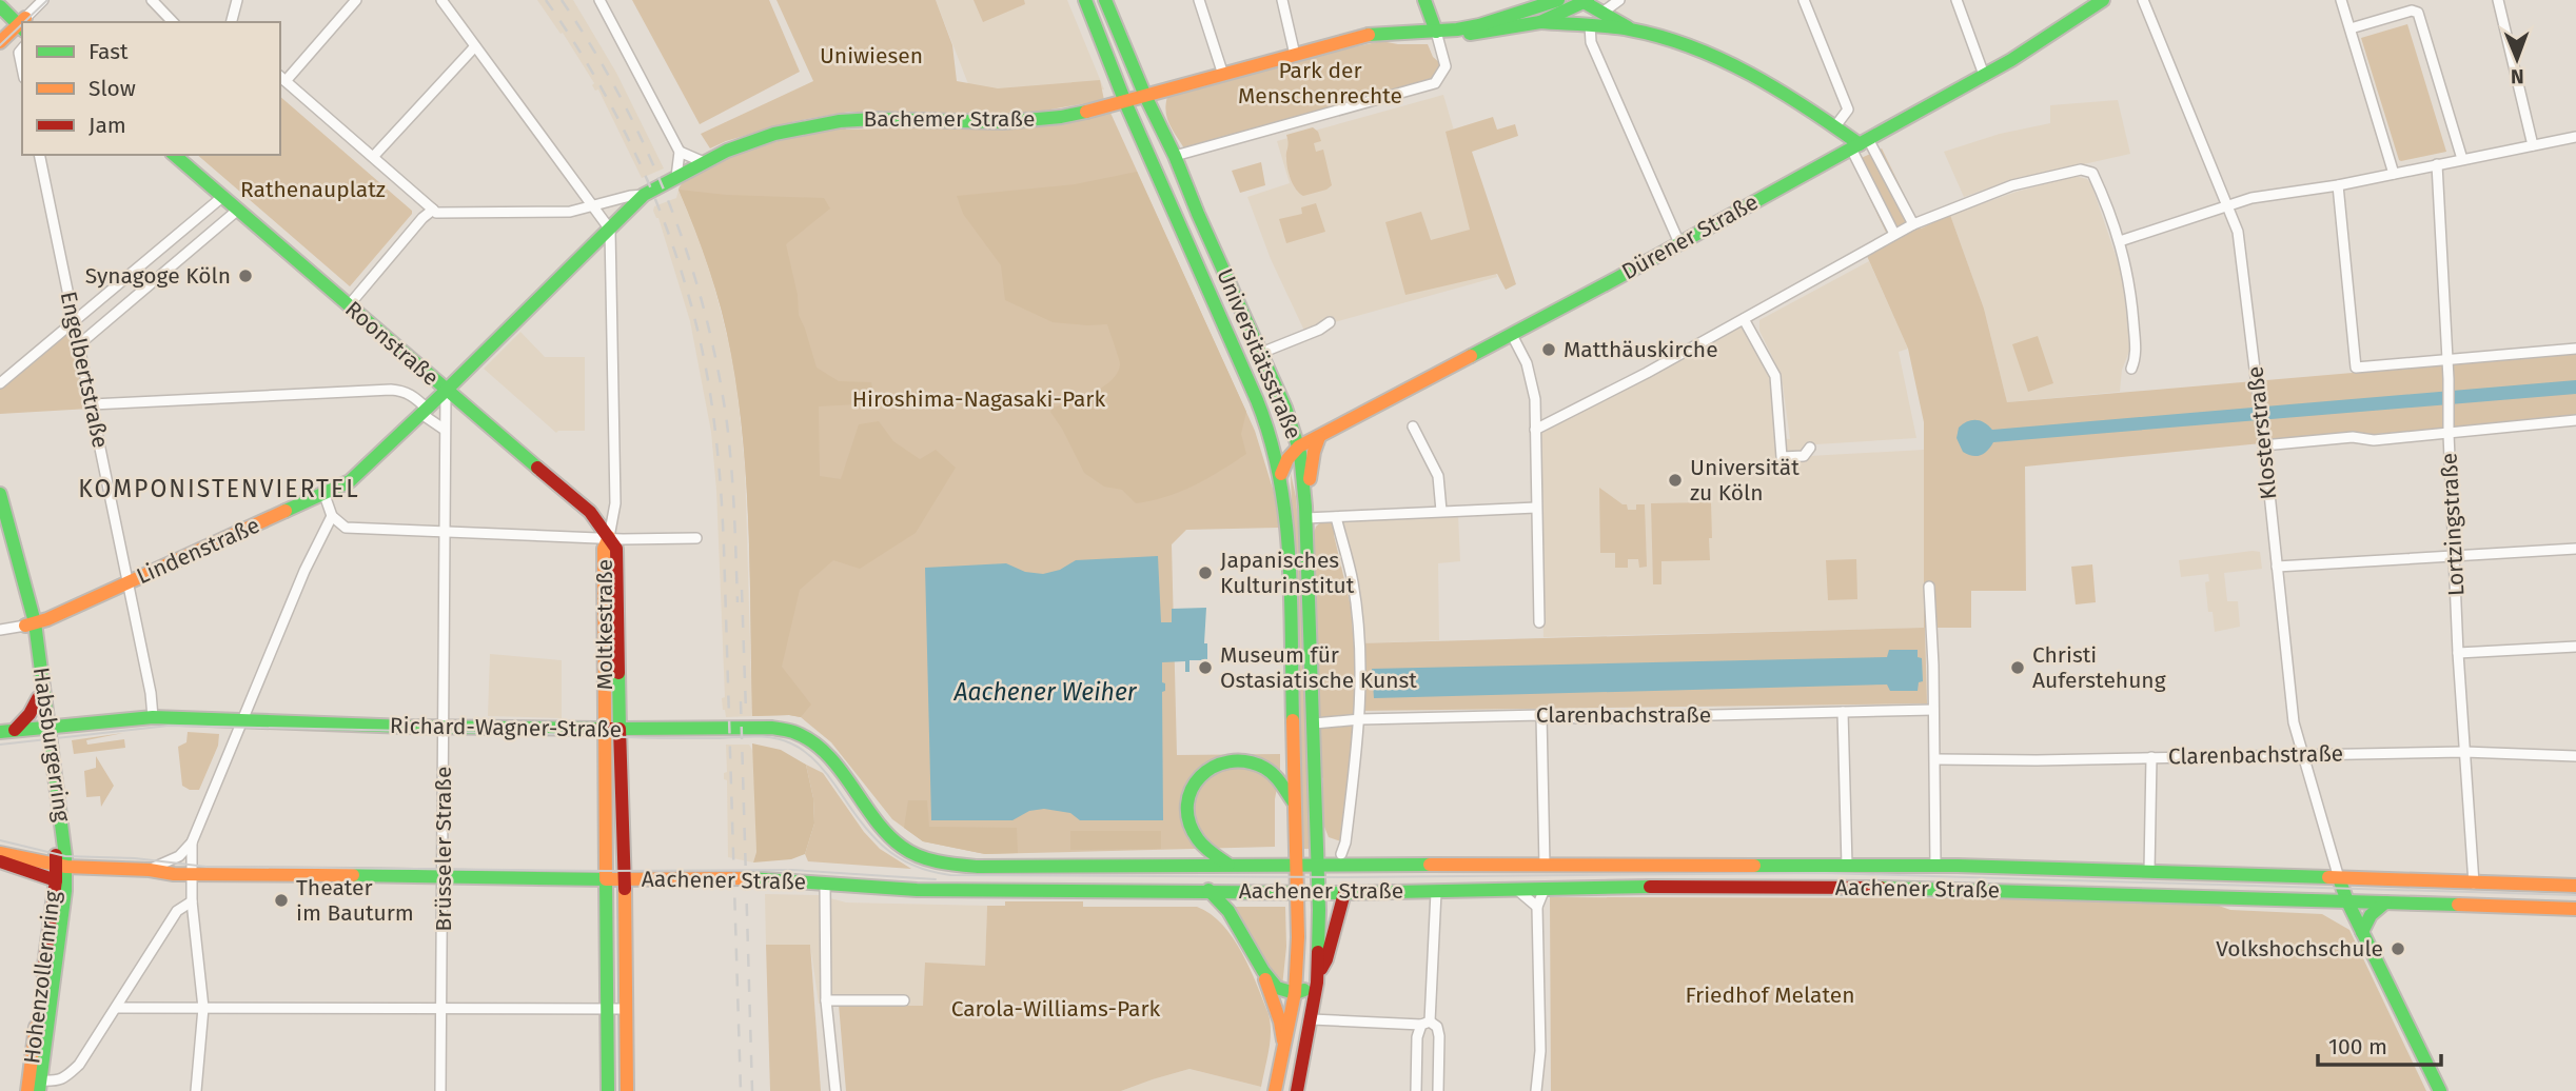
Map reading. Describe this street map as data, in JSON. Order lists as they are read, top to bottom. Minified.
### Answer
{"streets":{"main road":["Bachemer Straße","Dürener Straße","Roonstraße","Universitätsstraße","Lindenstraße","Moltkestraße","Richard-Wagner-Straße","Habsburgerring","Aachener Straße","Hohenzollernring"],"street":["Engelbertstraße","Klosterstraße","Lortzingstraße","Clarenbachstraße","Brüsseler Straße"]},"crossings":[["Bachemer Straße","Universitätsstraße"],["Bachemer Straße","Lindenstraße"],["Dürener Straße","Universitätsstraße"],["Roonstraße","Lindenstraße"],["Roonstraße","Moltkestraße"],["Roonstraße","Brüsseler Straße"],["Universitätsstraße","Clarenbachstraße"],["Universitätsstraße","Aachener Straße"],["Engelbertstraße","Lindenstraße"],["Engelbertstraße","Richard-Wagner-Straße"],["Klosterstraße","Clarenbachstraße"],["Klosterstraße","Aachener Straße"],["Lortzingstraße","Clarenbachstraße"],["Lortzingstraße","Aachener Straße"],["Lindenstraße","Habsburgerring"],["Lindenstraße","Brüsseler Straße"],["Moltkestraße","Richard-Wagner-Straße"],["Moltkestraße","Aachener Straße"],["Richard-Wagner-Straße","Habsburgerring"],["Richard-Wagner-Straße","Brüsseler Straße"],["Richard-Wagner-Straße","Aachener Straße"],["Habsburgerring","Aachener Straße"],["Habsburgerring","Hohenzollernring"],["Brüsseler Straße","Aachener Straße"],["Aachener Straße","Hohenzollernring"]],"districts":["KOMPONISTENVIERTEL"],"water":["Aachener Weiher"],"parks":["Uniwiesen","Park der Menschenrechte","Rathenauplatz","Hiroshima-Nagasaki-Park","Friedhof Melaten","Carola-Williams-Park"],"places":["Synagoge Köln","Matthäuskirche","Universität zu Köln","Japanisches Kulturinstitut","Museum für Ostasiatische Kunst","Christi Auferstehung","Theater im Bauturm","Volkshochschule"],"legend":["Fast","Slow","Jam"],"scale_bar":"100 m","north":"bottom"}
